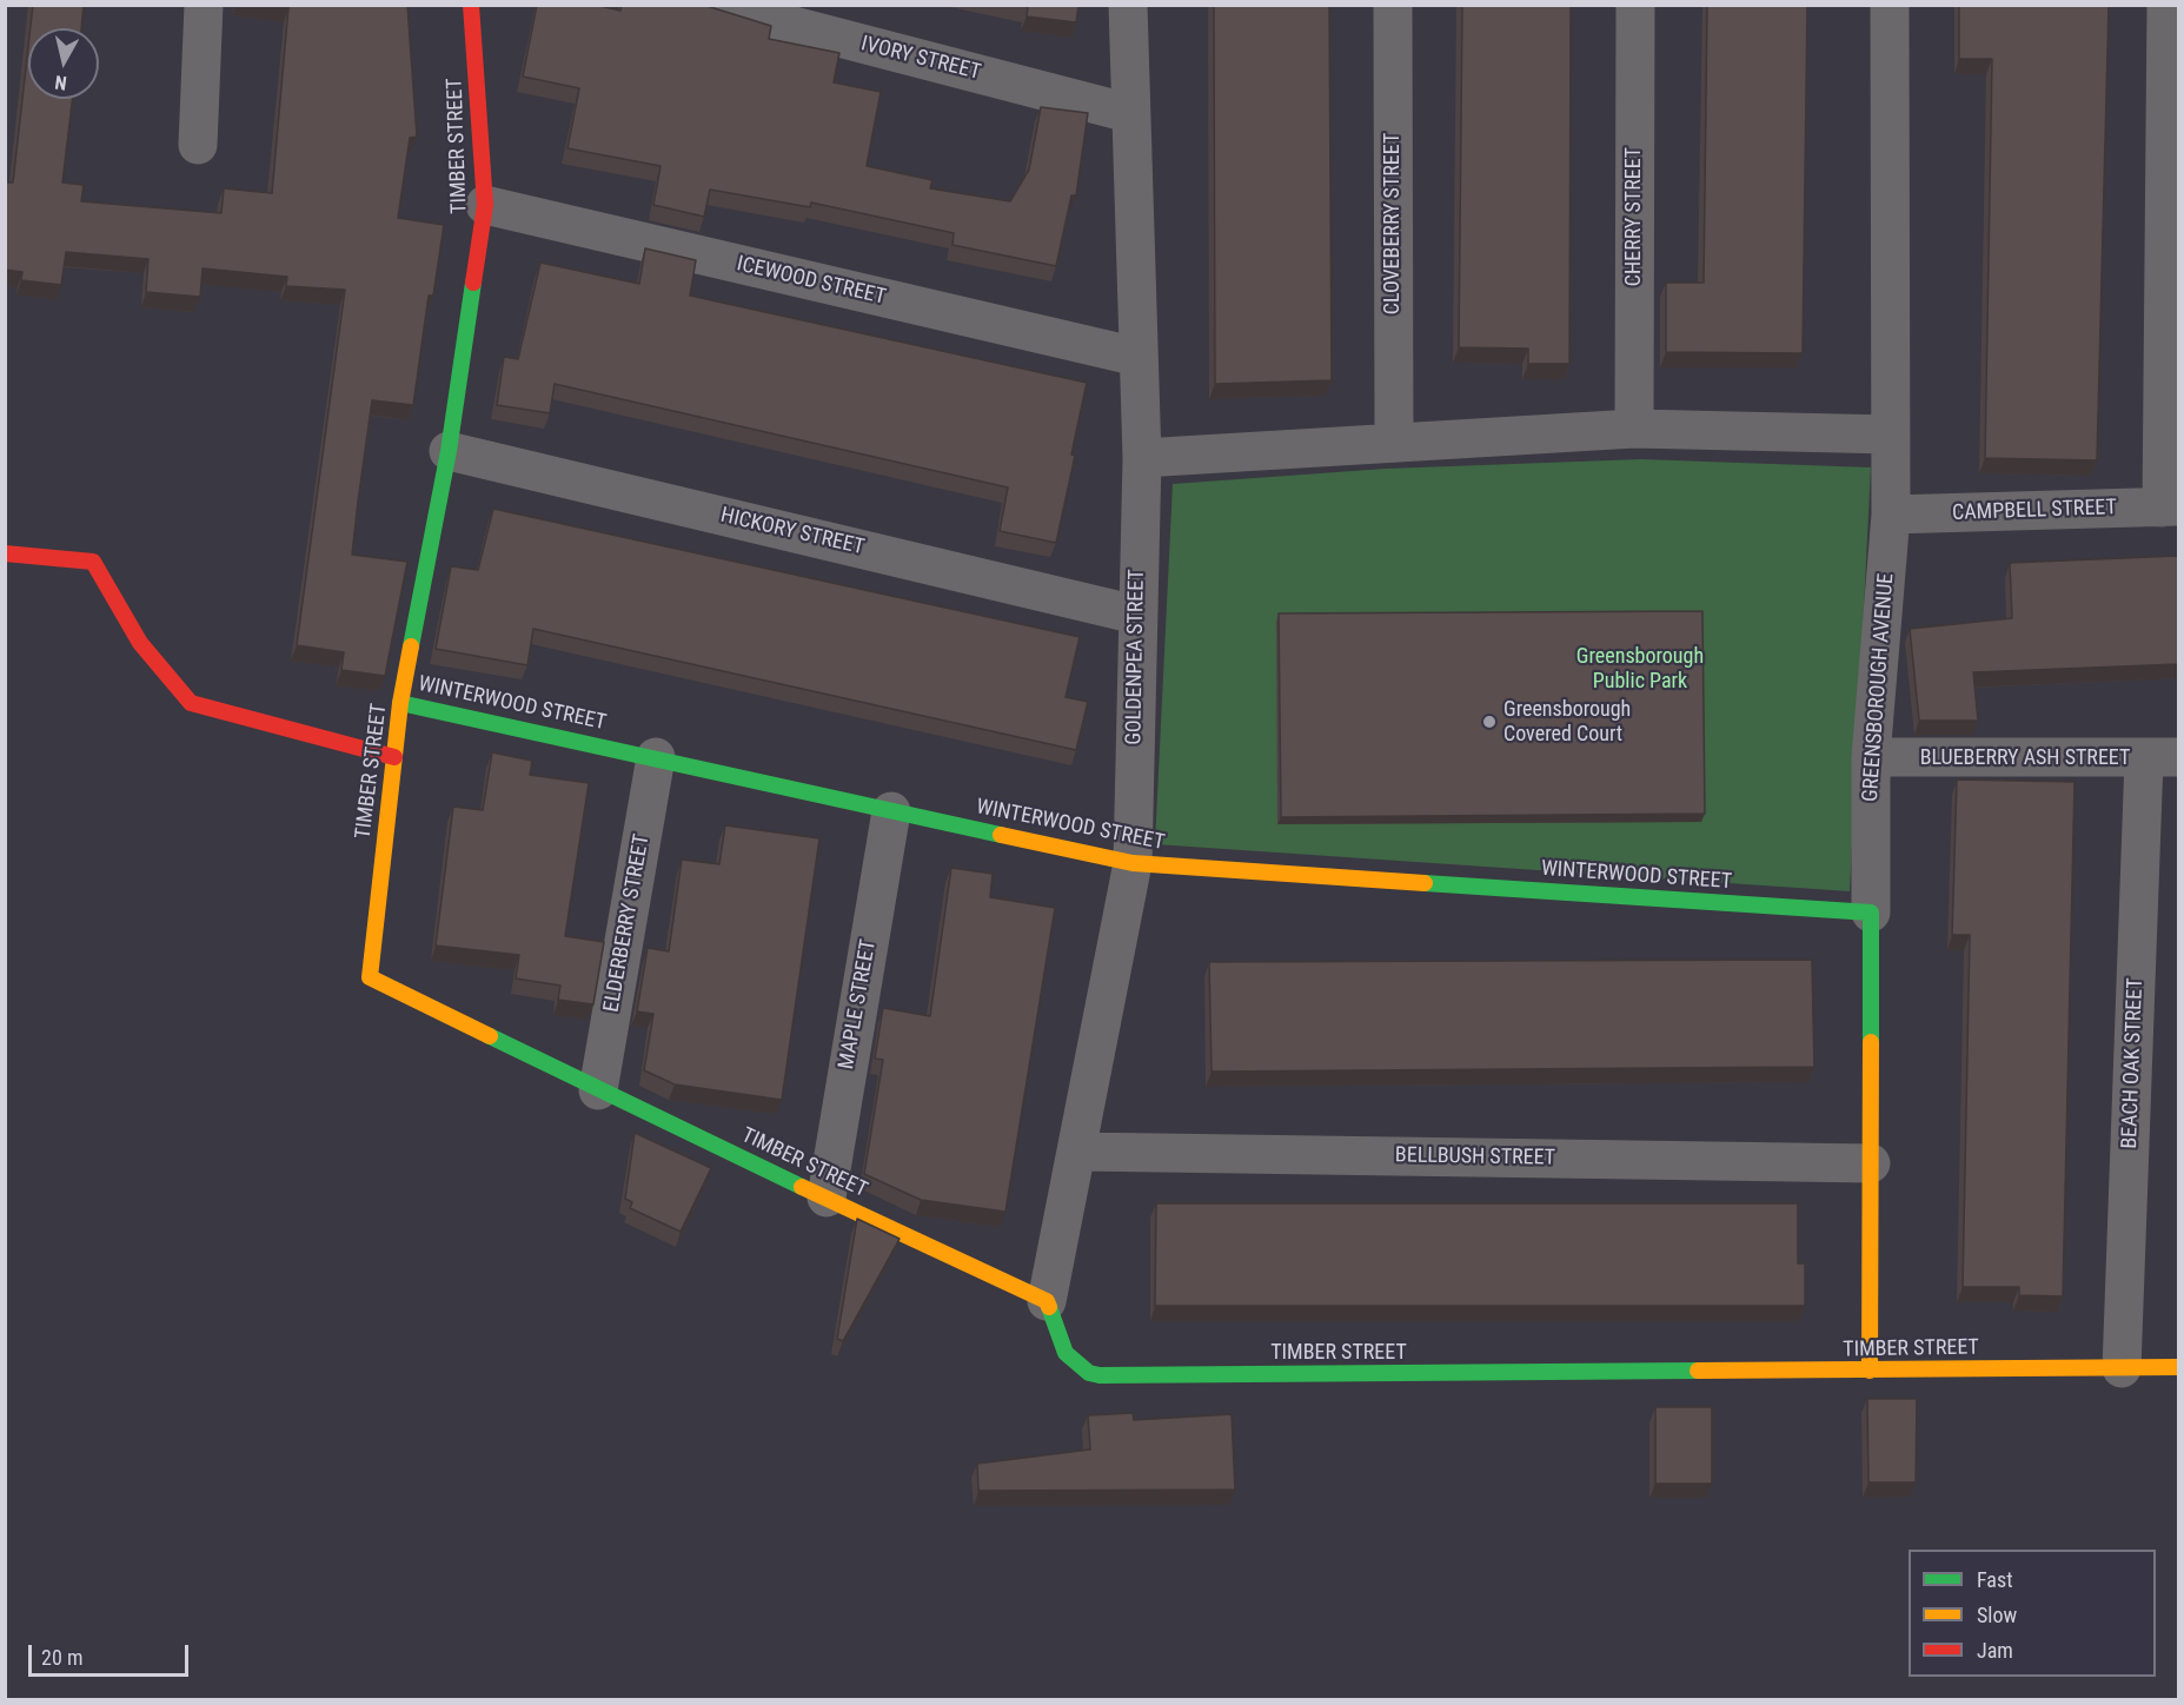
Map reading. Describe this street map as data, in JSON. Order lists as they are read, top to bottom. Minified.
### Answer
{"streets":{"street":["IVORY STREET","TIMBER STREET","CHERRY STREET","CLOVEBERRY STREET","ICEWOOD STREET","CAMPBELL STREET","HICKORY STREET","GOLDENPEA STREET","GREENSBOROUGH AVENUE","WINTERWOOD STREET","BLUEBERRY ASH STREET","ELDERBERRY STREET","MAPLE STREET","BEACH OAK STREET","BELLBUSH STREET"]},"crossings":[["IVORY STREET","GOLDENPEA STREET"],["TIMBER STREET","ICEWOOD STREET"],["TIMBER STREET","HICKORY STREET"],["TIMBER STREET","GOLDENPEA STREET"],["TIMBER STREET","GREENSBOROUGH AVENUE"],["TIMBER STREET","WINTERWOOD STREET"],["TIMBER STREET","ELDERBERRY STREET"],["TIMBER STREET","MAPLE STREET"],["TIMBER STREET","BEACH OAK STREET"],["ICEWOOD STREET","GOLDENPEA STREET"],["CAMPBELL STREET","GREENSBOROUGH AVENUE"],["HICKORY STREET","GOLDENPEA STREET"],["GOLDENPEA STREET","WINTERWOOD STREET"],["GOLDENPEA STREET","BELLBUSH STREET"],["GREENSBOROUGH AVENUE","WINTERWOOD STREET"],["GREENSBOROUGH AVENUE","BLUEBERRY ASH STREET"],["GREENSBOROUGH AVENUE","BELLBUSH STREET"],["WINTERWOOD STREET","ELDERBERRY STREET"],["WINTERWOOD STREET","MAPLE STREET"],["BLUEBERRY ASH STREET","BEACH OAK STREET"]],"parks":["Greensborough Public Park"],"places":["Greensborough Covered Court"],"legend":["Fast","Slow","Jam"],"scale_bar":"20 m","north":"bottom"}
